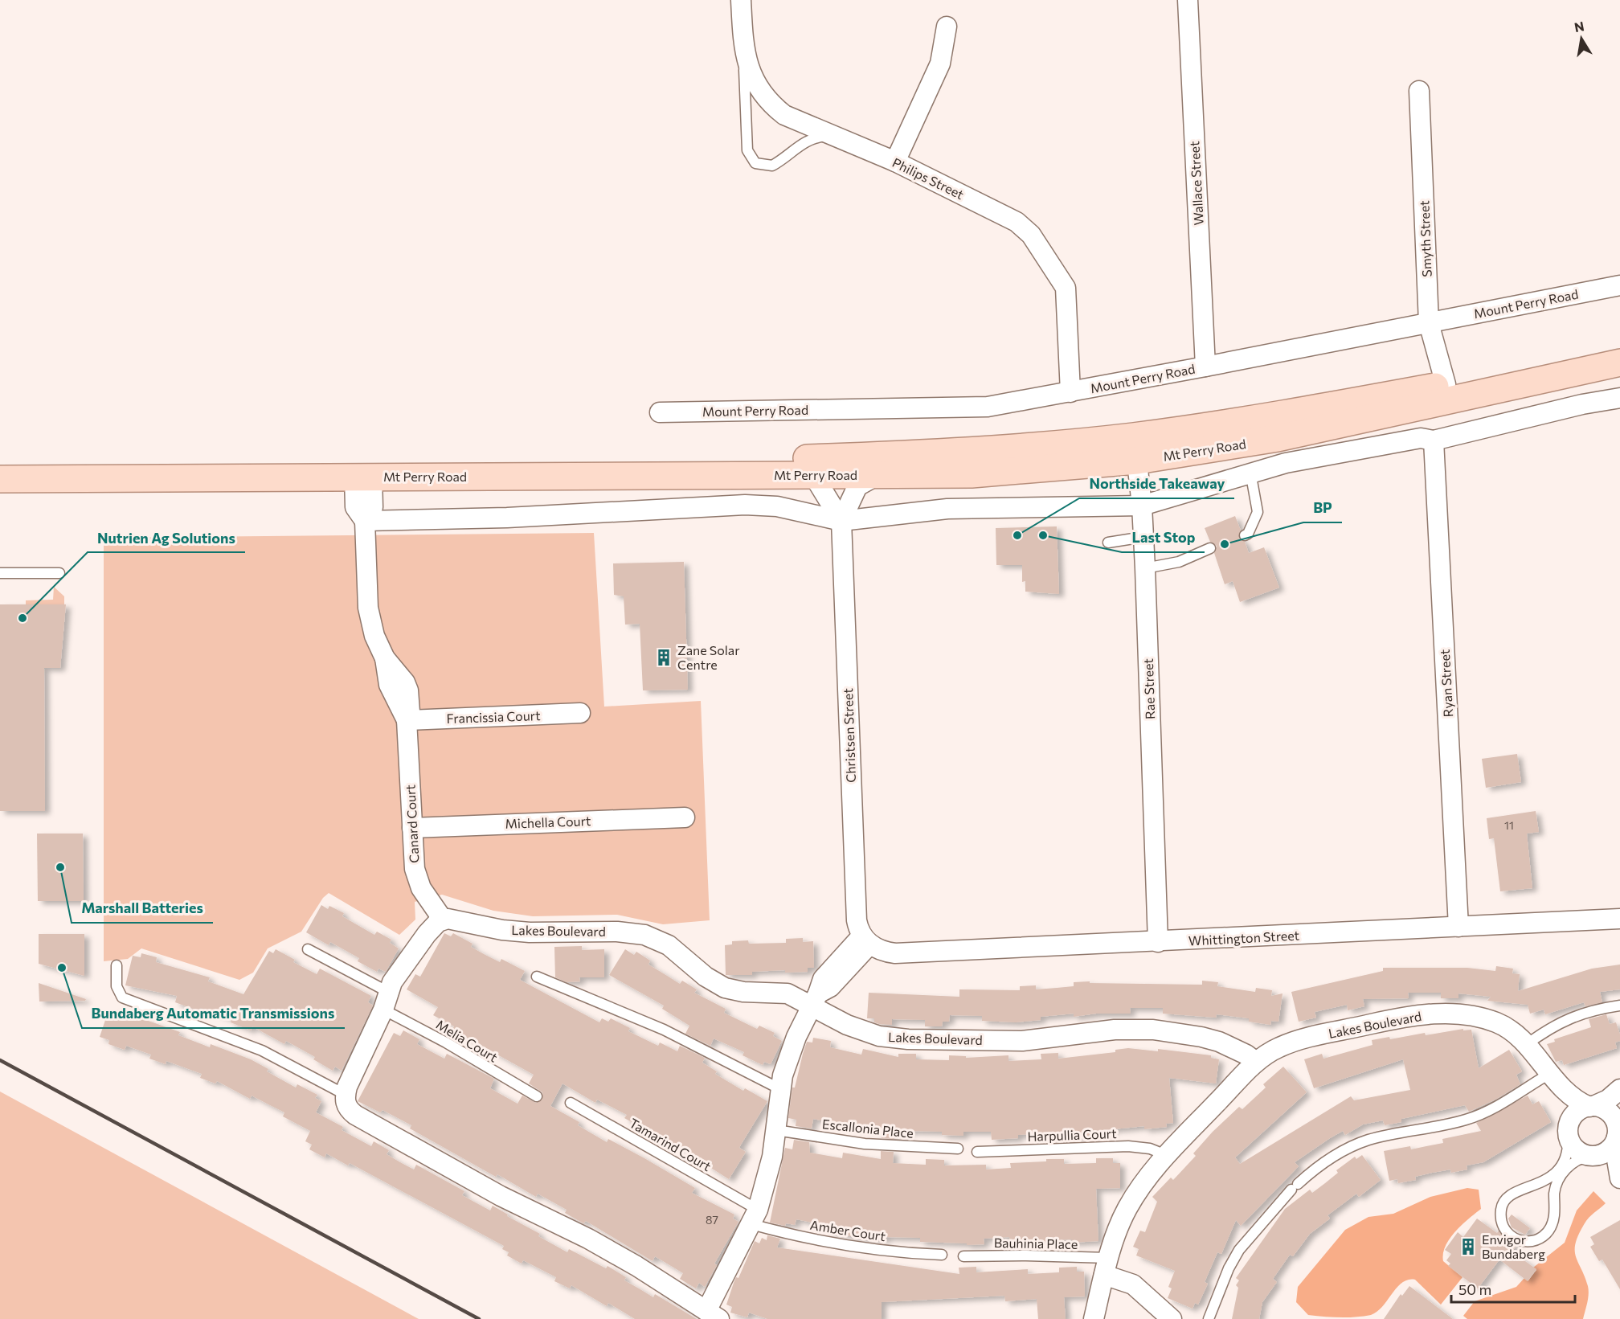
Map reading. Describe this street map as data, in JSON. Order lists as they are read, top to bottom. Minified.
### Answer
{"streets":{"main road":["Mt Perry Road"],"street":["Philips Street","Wallace Street","Smyth Street","Mount Perry Road","Ryan Street","Rae Street","Francissia Court","Christsen Street","Michella Court","Canard Court","Lakes Boulevard","Whittington Street"],"lane":["Melia Court","Escallonia Place","Harpullia Court","Tamarind Court","Amber Court","Bauhinia Place"]},"crossings":[["Philips Street","Mount Perry Road"],["Wallace Street","Mount Perry Road"],["Smyth Street","Mount Perry Road"],["Smyth Street","Mt Perry Road"],["Mt Perry Road","Rae Street"],["Mt Perry Road","Christsen Street"],["Ryan Street","Whittington Street"],["Rae Street","Whittington Street"],["Francissia Court","Canard Court"],["Christsen Street","Whittington Street"],["Michella Court","Canard Court"],["Canard Court","Lakes Boulevard"],["Lakes Boulevard","Harpullia Court"],["Lakes Boulevard","Bauhinia Place"],["Tamarind Court","Amber Court"]],"places":{"other":["Northside Takeaway","Last Stop","BP","Nutrien Ag Solutions","Marshall Batteries","Bundaberg Automatic Transmissions"],"building":["Zane Solar Centre","Envigor Bundaberg"]},"house_numbers":["11","87"],"scale_bar":"50 m","north":"top"}
